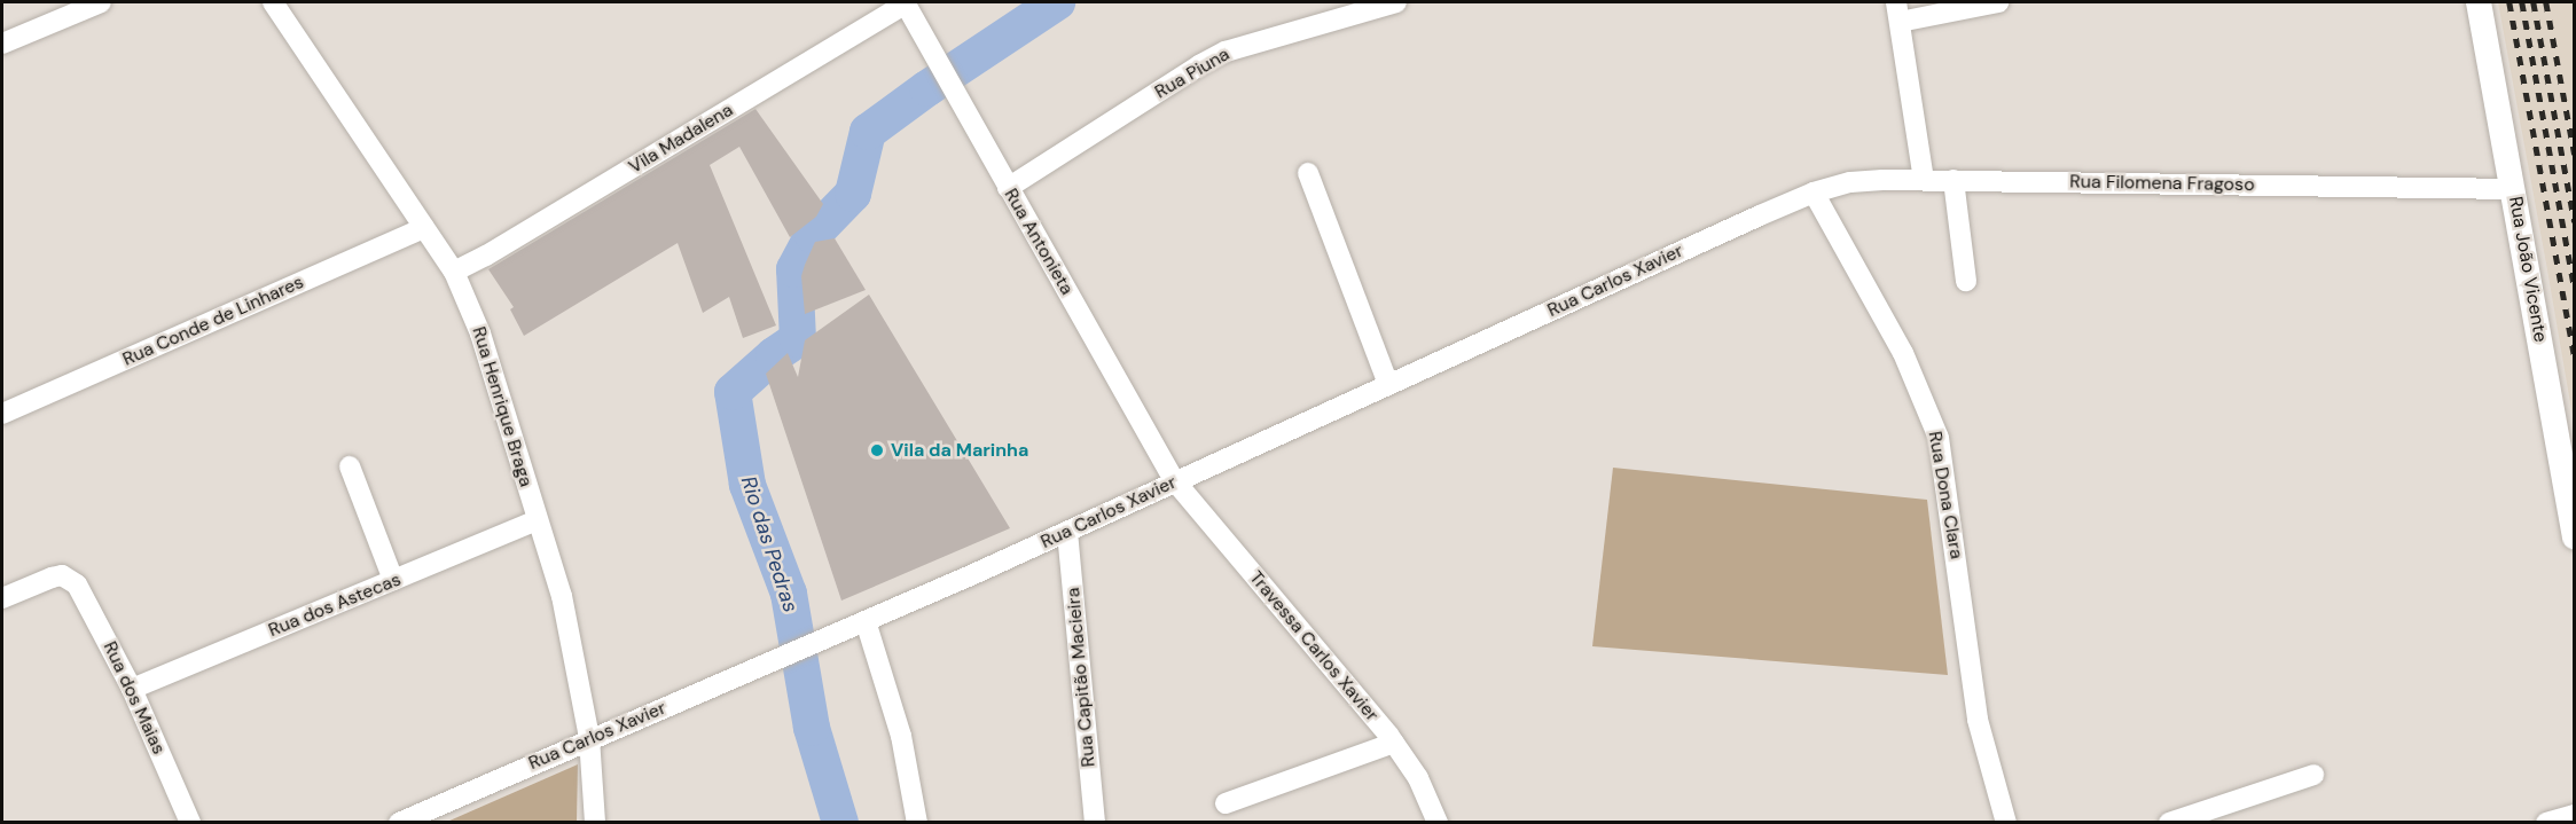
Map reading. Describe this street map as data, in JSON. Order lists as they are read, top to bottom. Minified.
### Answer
{"streets":{"main road":["Rua João Vicente"],"street":["Rua Piuna","Vila Madalena","Rua Filomena Fragoso","Rua Antonieta","Rua Carlos Xavier","Rua Conde de Linhares","Rua Henrique Braga","Rua Dona Clara","Rua dos Astecas","Travessa Carlos Xavier","Rua Capitão Macieira","Rua dos Maias"]},"crossings":[["Rua Piuna","Rua Antonieta"],["Vila Madalena","Rua Antonieta"],["Vila Madalena","Rua Henrique Braga"],["Rua Filomena Fragoso","Rua João Vicente"],["Rua Filomena Fragoso","Rua Carlos Xavier"],["Rua Filomena Fragoso","Rua Dona Clara"],["Rua Antonieta","Rua Carlos Xavier"],["Rua Antonieta","Travessa Carlos Xavier"],["Rua Carlos Xavier","Rua Henrique Braga"],["Rua Carlos Xavier","Rua Dona Clara"],["Rua Carlos Xavier","Travessa Carlos Xavier"],["Rua Carlos Xavier","Rua Capitão Macieira"],["Rua Conde de Linhares","Rua Henrique Braga"],["Rua Henrique Braga","Rua dos Astecas"],["Rua dos Astecas","Rua dos Maias"]],"water":["Rio das Pedras"],"places":["Vila da Marinha"]}
